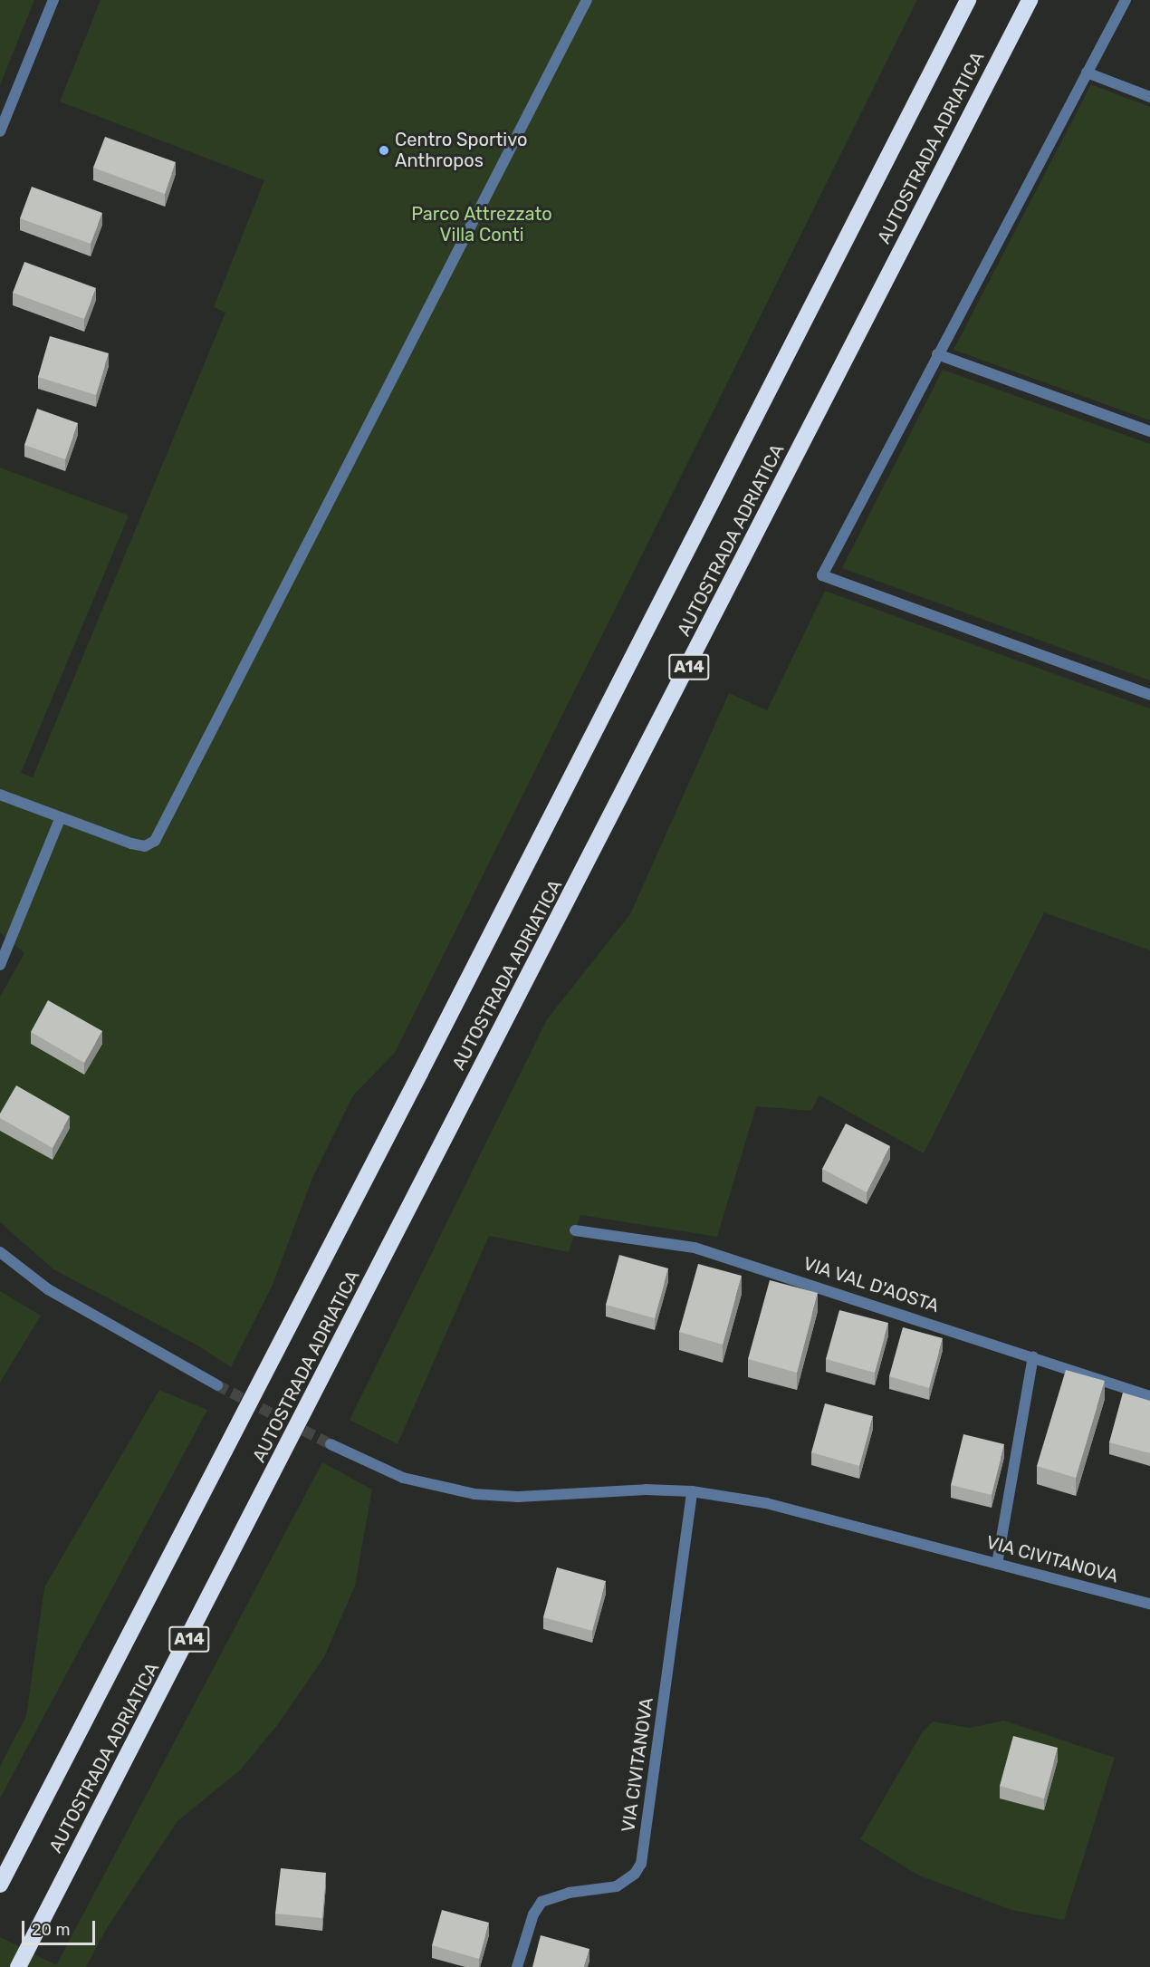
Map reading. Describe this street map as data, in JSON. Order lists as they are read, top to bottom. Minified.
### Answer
{"streets":{"highway":["AUTOSTRADA ADRIATICA","A14"],"street":["VIA VAL D'AOSTA","VIA CIVITANOVA"]},"parks":["Parco Attrezzato Villa Conti"],"places":["Centro Sportivo Anthropos"],"scale_bar":"20 m"}
